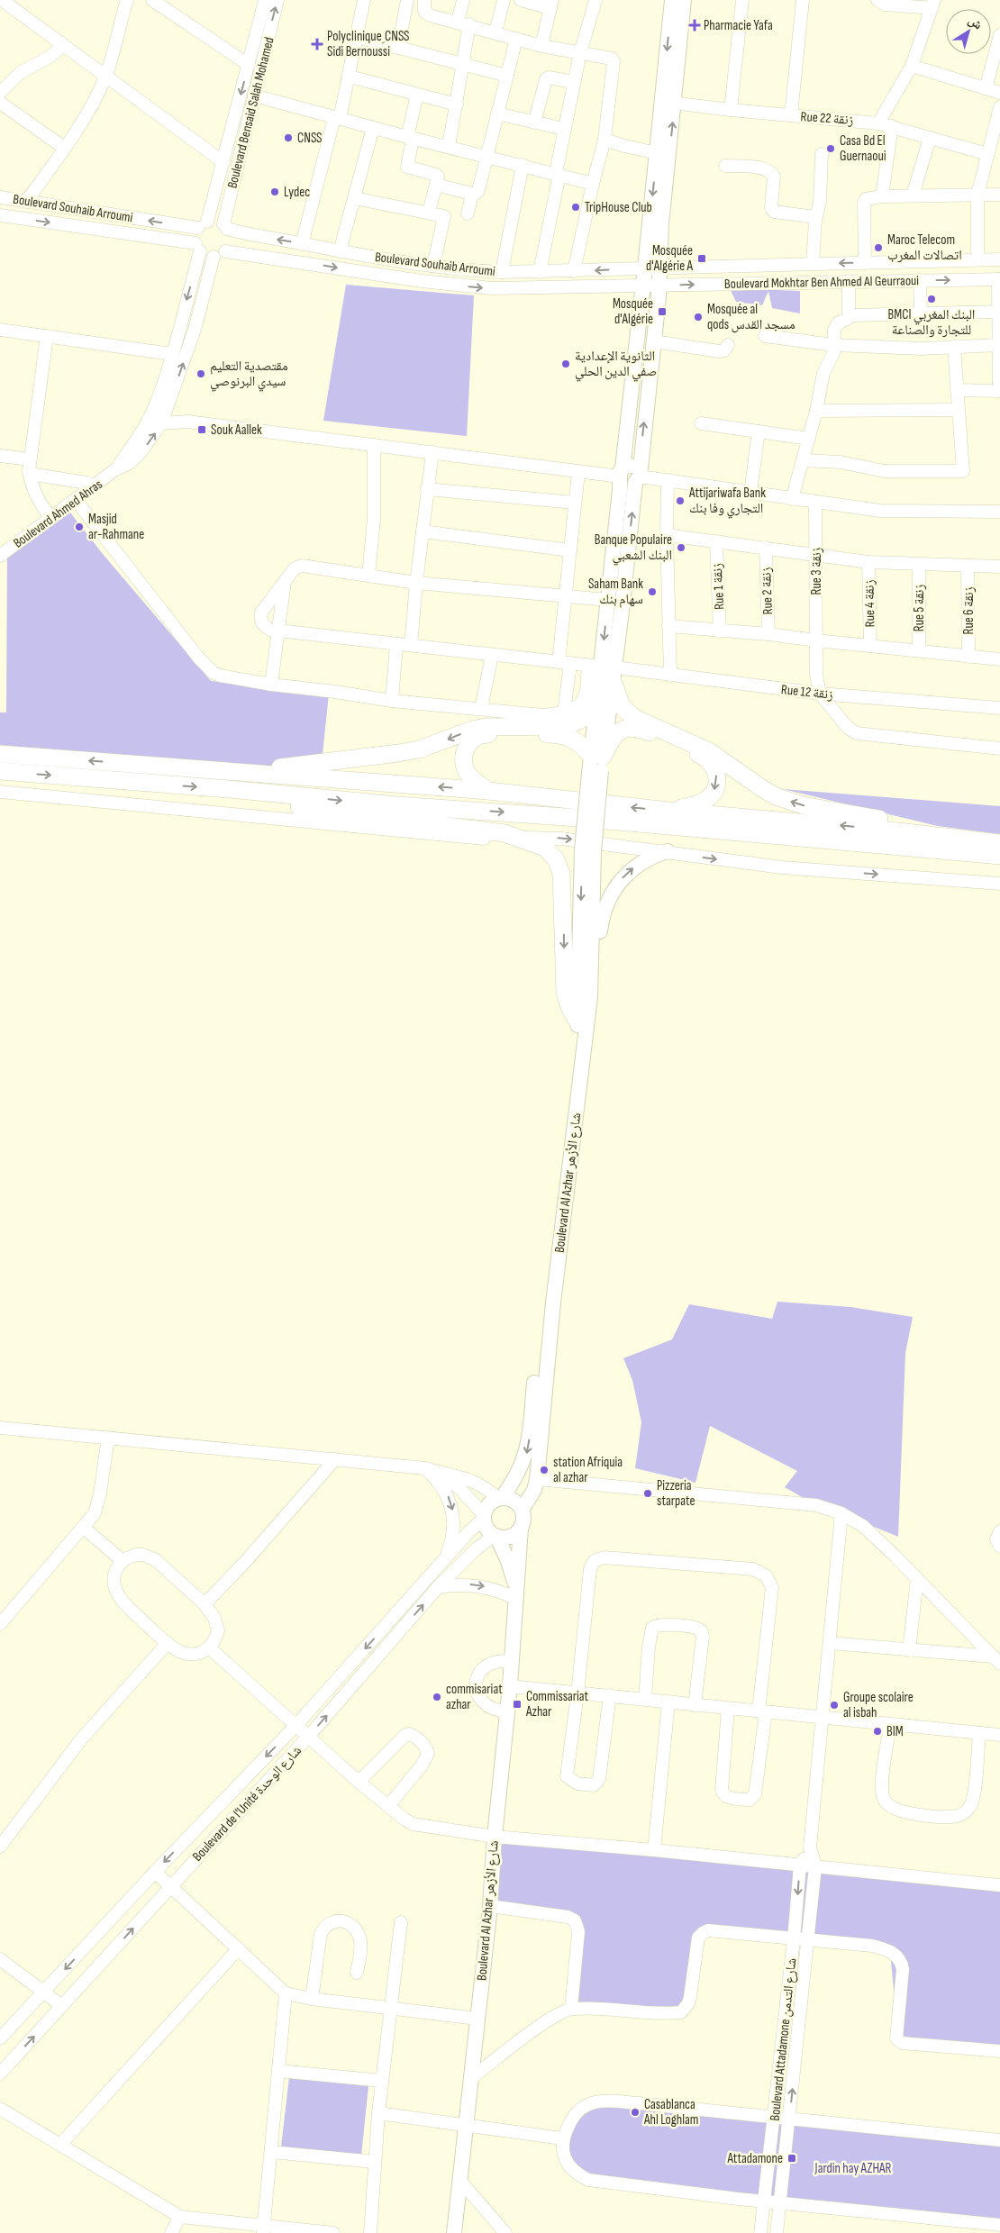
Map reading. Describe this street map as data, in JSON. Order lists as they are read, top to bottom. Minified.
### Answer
{"streets":{"main road":["Boulevard Al Azhar شارع الأزهر"],"street":["Boulevard Bensaid Salah Mohamed","Rue 22 زنقة","Boulevard Souhaib Arroumi","Boulevard Mokhtar Ben Ahmed Al Geurraoui","Boulevard Ahmed Ahras","Rue 3 زنقة","Rue 1 زنقة","Rue 2 زنقة","Rue 4 زنقة","Rue 5 زنقة","Rue 6 زنقة","Rue 12 زنقة","Boulevard de l'Unité شارع الوحدة","Boulevard Attadamone شارع التدمن"]},"crossings":[["Boulevard Bensaid Salah Mohamed","Boulevard Souhaib Arroumi"],["Boulevard Souhaib Arroumi","Boulevard Mokhtar Ben Ahmed Al Geurraoui"],["Rue 3 زنقة","Rue 12 زنقة"],["Boulevard Al Azhar شارع الأزهر","Boulevard de l'Unité شارع الوحدة"]],"parks":["Jardin hay AZHAR"],"places":{"health":["Pharmacie Yafa","Polyclinique ِCNSS Sidi Bernoussi"],"other":["CNSS","Casa Bd El Guernaoui","Lydec","TripHouse Club","Maroc Telecom اتصالات المغرب","BMCI البنك المغربي للتجارة والصناعة","Mosquée al qods مسجد القدس","الثانوية الإعدادية صفي الدين الحلي","مقتصدية التعليم سيدي البرنوصي","Attijariwafa Bank التجاري وفا بنك","Masjid ar-Rahmane","Banque Populaire البنك الشعبي","Saham Bank سهام بنك","station Afriquia al azhar","Pizzeria starpate","commisariat azhar","Groupe scolaire al isbah","BIM","Casablanca Ahl Loghlam"],"transit":["Mosquée d'Algérie A","Mosquée d'Algérie","Souk Aallek","Commissariat Azhar","Attadamone"]},"north":"top right"}
